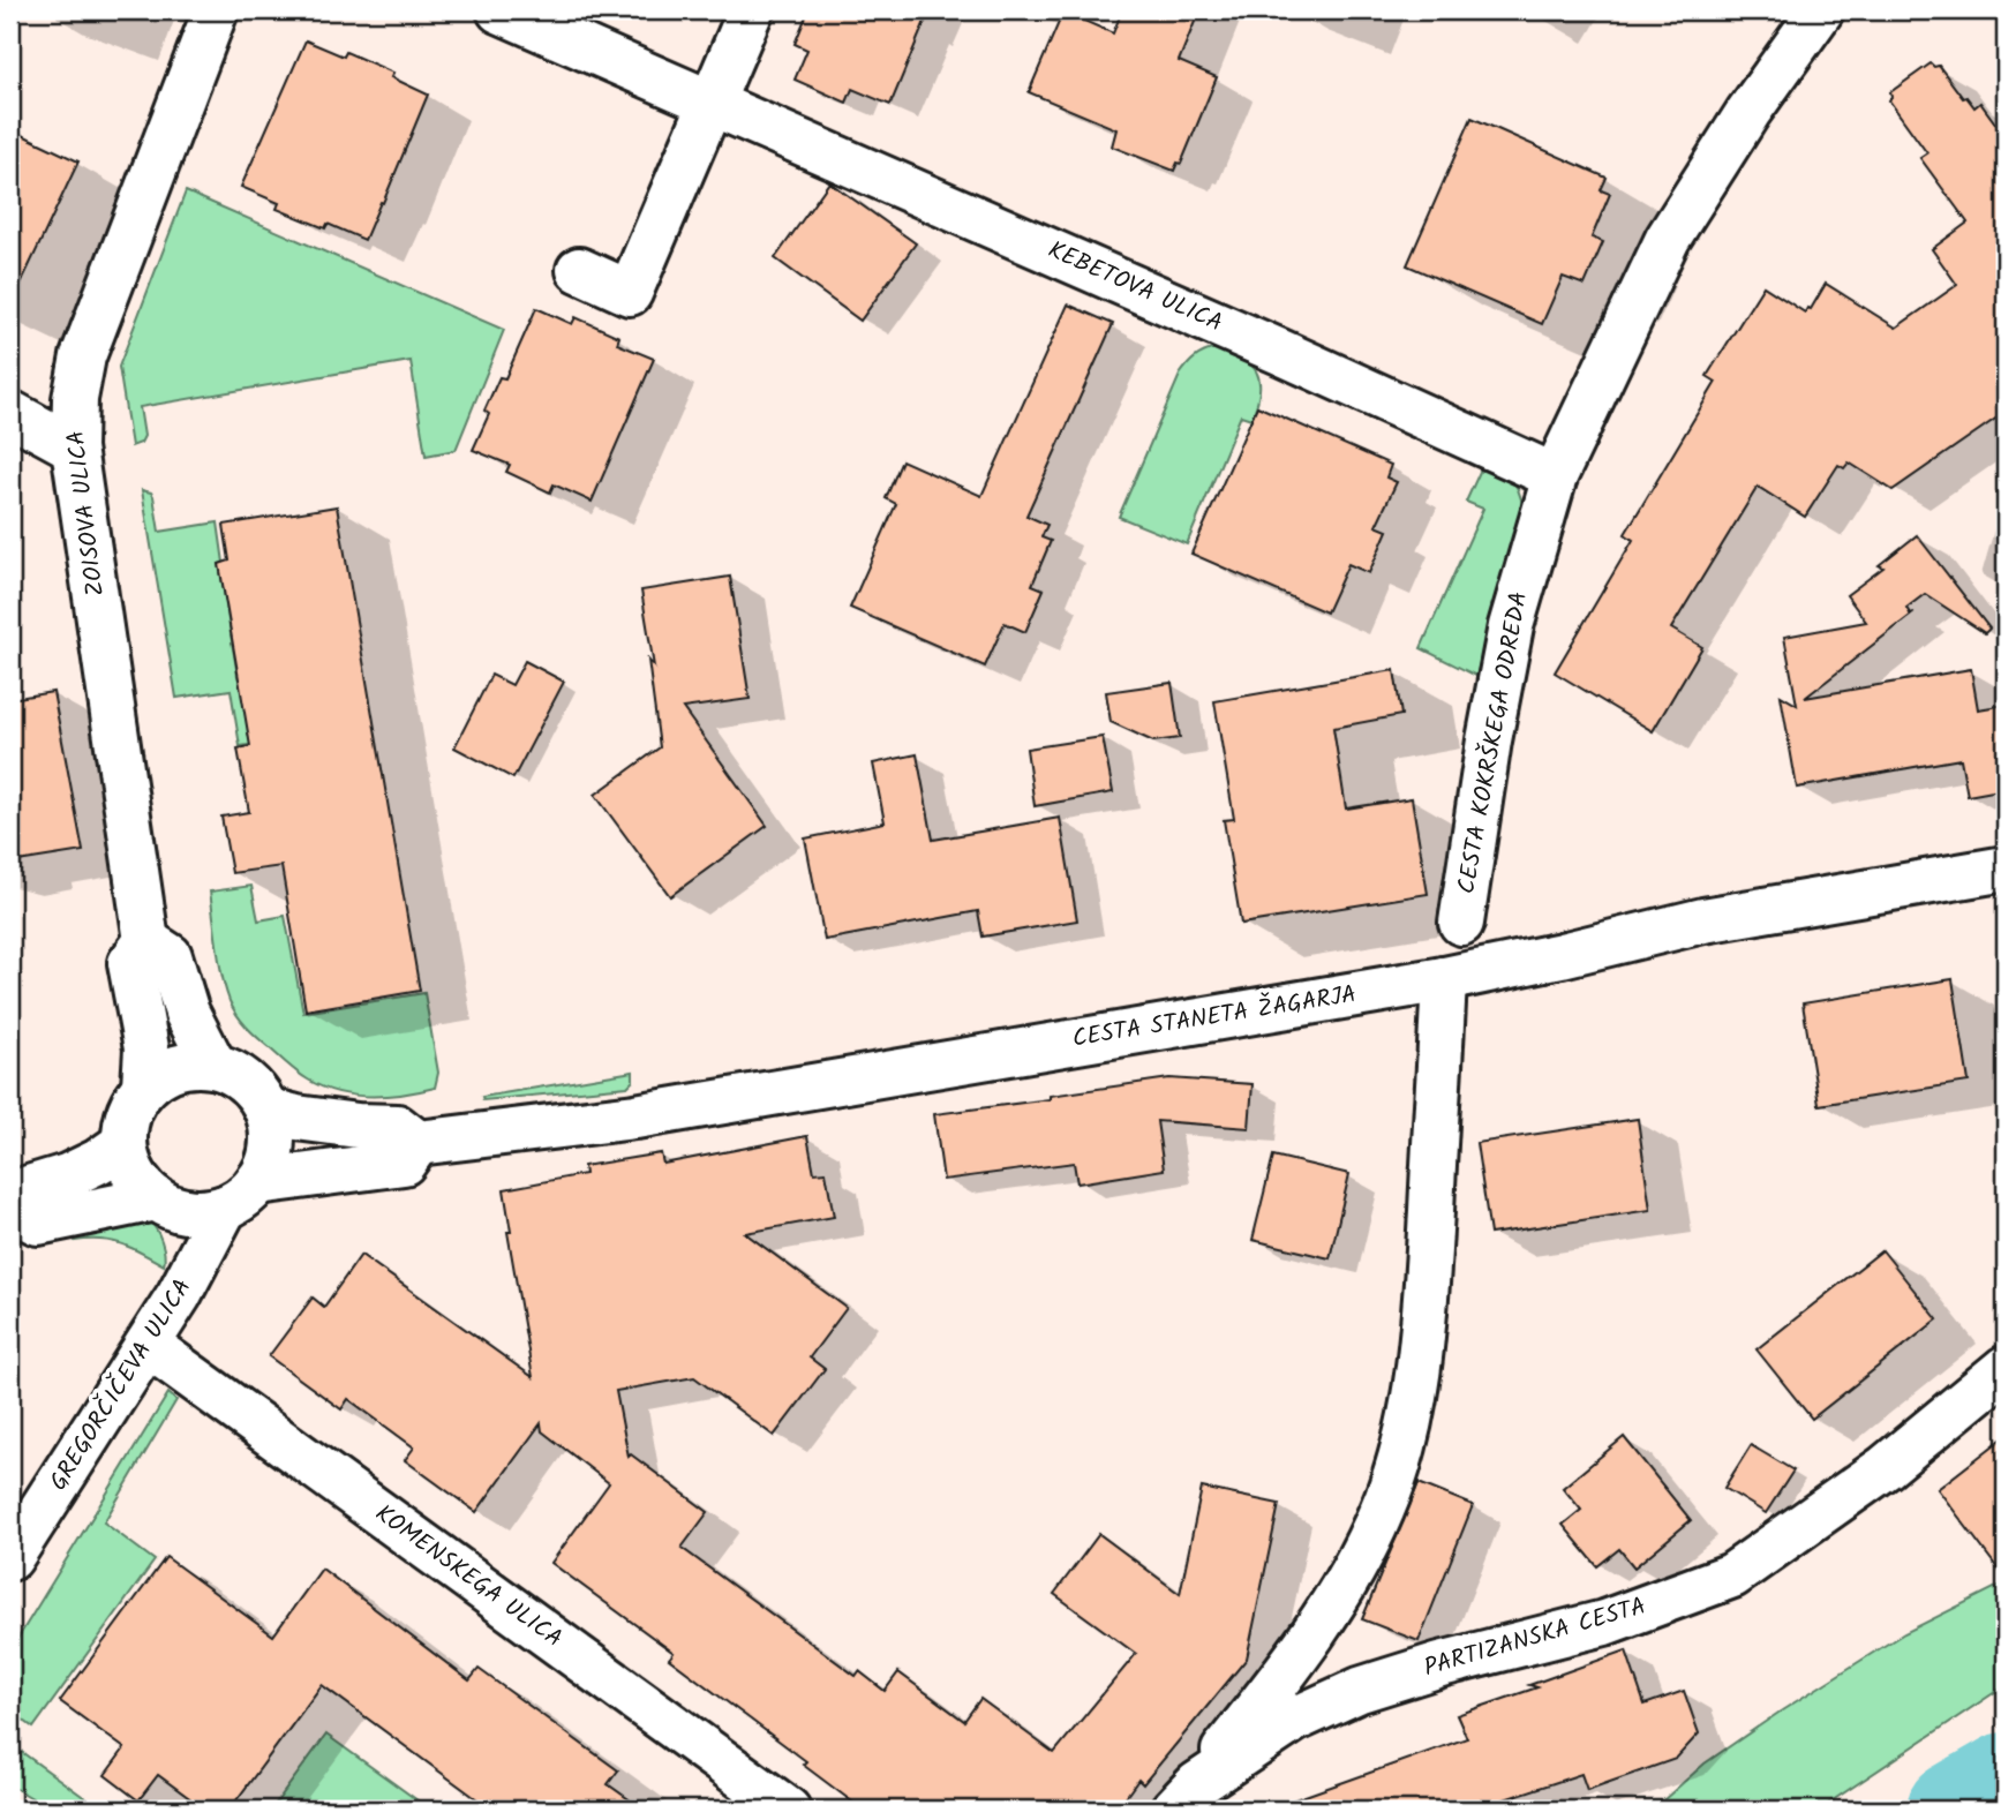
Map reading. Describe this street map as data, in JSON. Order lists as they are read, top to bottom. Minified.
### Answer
{"streets":{"street":["KEBETOVA ULICA","ZOISOVA ULICA","CESTA KOKRŠKEGA ODREDA","CESTA STANETA ŽAGARJA","GREGORČIČEVA ULICA","KOMENSKEGA ULICA","PARTIZANSKA CESTA"]},"crossings":[["KEBETOVA ULICA","CESTA KOKRŠKEGA ODREDA"],["ZOISOVA ULICA","CESTA STANETA ŽAGARJA"],["ZOISOVA ULICA","GREGORČIČEVA ULICA"],["CESTA STANETA ŽAGARJA","GREGORČIČEVA ULICA"],["GREGORČIČEVA ULICA","KOMENSKEGA ULICA"]]}
